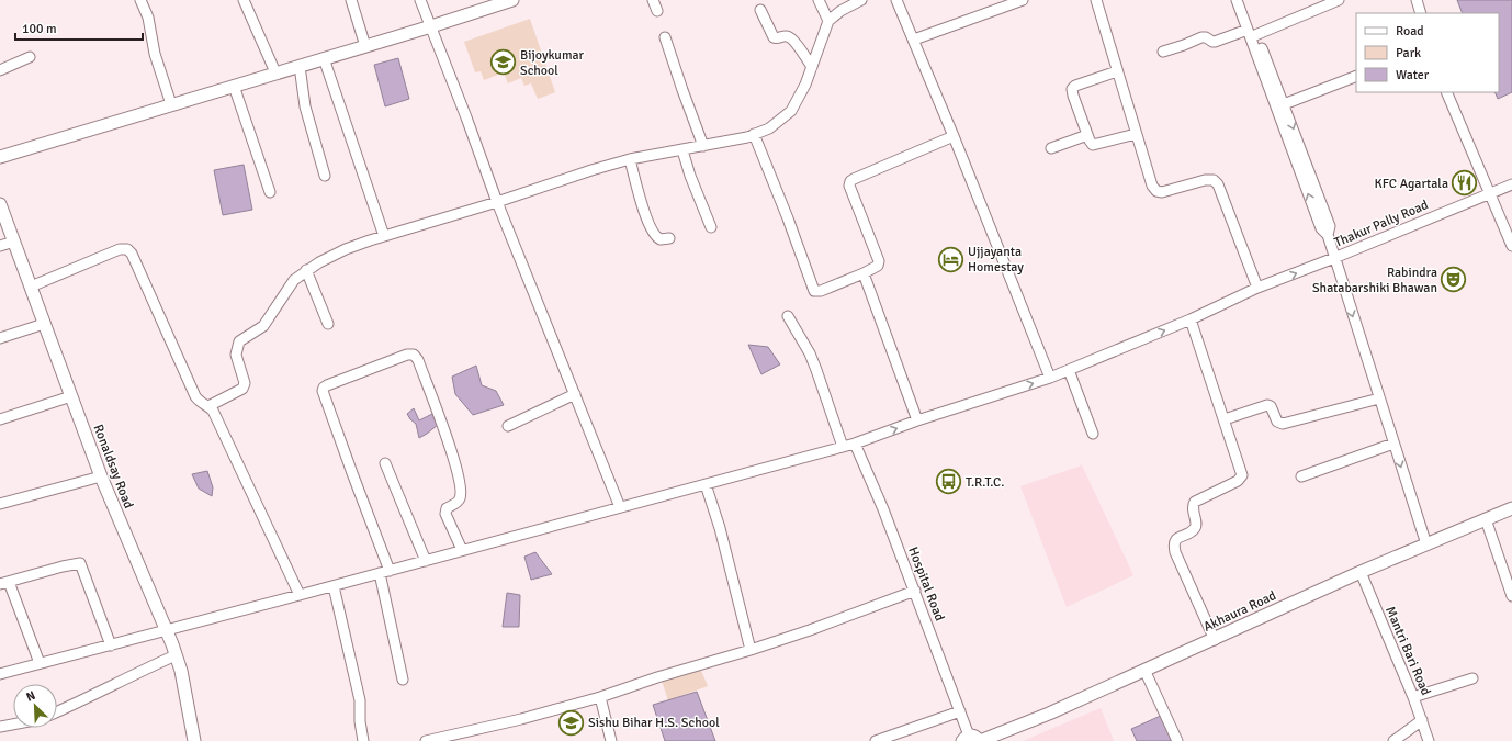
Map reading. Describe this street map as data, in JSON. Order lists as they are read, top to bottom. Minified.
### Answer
{"streets":{"main road":["Ronaldsay Road","Akhaura Road"],"street":["Thakur Pally Road","Hospital Road","Mantri Bari Road"]},"crossings":[["Thakur Pally Road","Ronaldsay Road"],["Thakur Pally Road","Hospital Road"],["Hospital Road","Akhaura Road"],["Akhaura Road","Mantri Bari Road"]],"places":{"school or university":["Bijoykumar School","Sishu Bihar H.S. School"],"restaurant":["KFC Agartala"],"hotel":["Ujjayanta Homestay"],"theatre":["Rabindra Shatabarshiki Bhawan"],"bus stop":["T.R.T.C."]},"legend":["Road","Park","Water"],"scale_bar":"100 m","north":"top left"}
